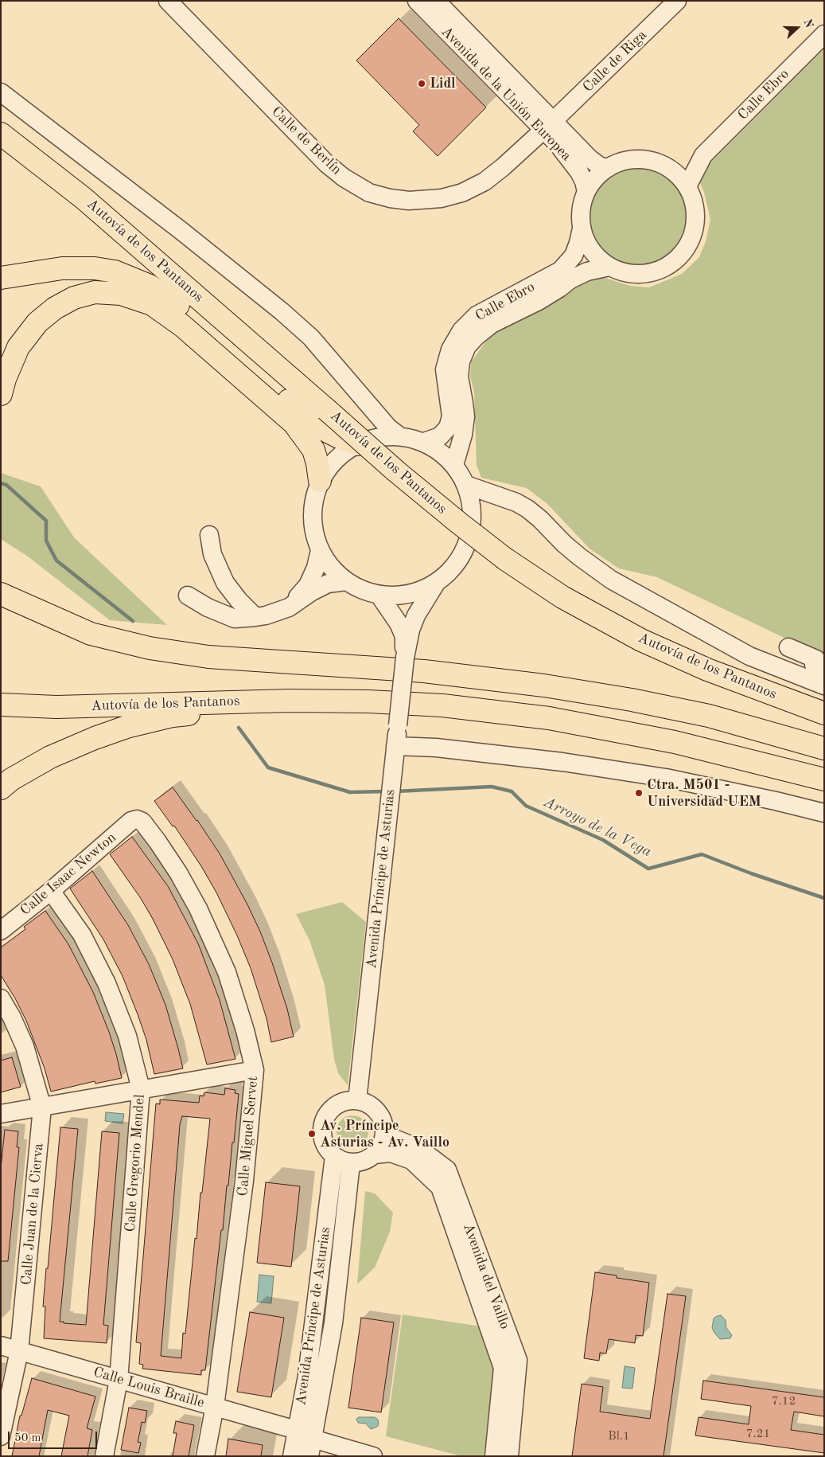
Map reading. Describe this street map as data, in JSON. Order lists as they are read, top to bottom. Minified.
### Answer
{"streets":{"main road":["Autovía de los Pantanos"],"street":["Calle de Riga","Avenida de la Unión Europea","Calle Ebro","Calle de Berlín","Calle Isaac Newton","Avenida Príncipe de Asturias","Calle Miguel Servet","Calle Gregorio Mendel","Calle Juan de la Cierva","Avenida del Vaillo","Calle Louis Braille"]},"crossings":[["Calle de Riga","Avenida de la Unión Europea"],["Calle de Riga","Calle de Berlín"],["Avenida de la Unión Europea","Calle Ebro"],["Avenida de la Unión Europea","Calle de Berlín"],["Calle Isaac Newton","Calle Miguel Servet"],["Calle Isaac Newton","Calle Gregorio Mendel"],["Avenida Príncipe de Asturias","Avenida del Vaillo"],["Avenida Príncipe de Asturias","Calle Louis Braille"],["Calle Miguel Servet","Calle Louis Braille"],["Calle Gregorio Mendel","Calle Louis Braille"],["Calle Juan de la Cierva","Calle Louis Braille"]],"water":["Arroyo de la Vega"],"places":["Lidl","Ctra. M501 - Universidad UEM","Av. Príncipe Asturias - Av. Vaillo"],"house_numbers":["7.12","7.21","Bl.1"],"scale_bar":"50 m","north":"right"}
